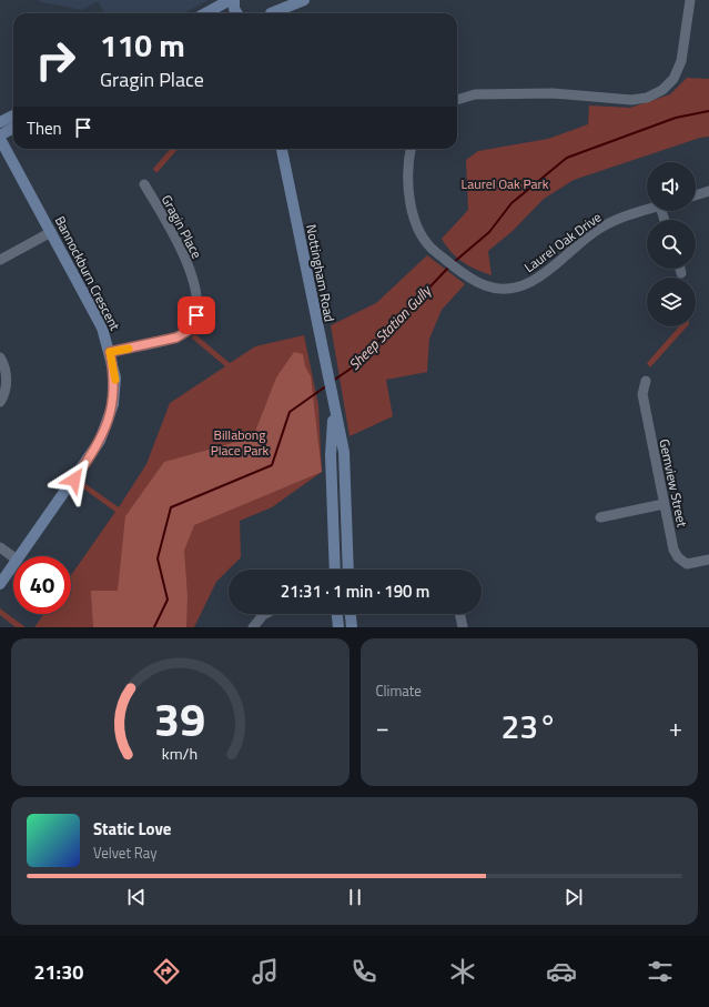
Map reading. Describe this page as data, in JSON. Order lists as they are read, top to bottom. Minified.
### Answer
{"streets":{"street":["Gragin Place","Laurel Oak Drive","Bannockburn Crescent","Nottingham Road","Gemview Street"]},"crossings":[["Gragin Place","Bannockburn Crescent"]],"water":["Sheep Station Gully"],"parks":["Laurel Oak Park","Billabong Place Park"],"page":{"turn":["110 m","Gragin Place"],"then":"Then","limit":"40","trip":"21:31 · 1 min · 190 m","tile":"Climate","heat":["−","23°","+"],"song":["Static Love","Velvet Ray"],"tabs":"21:30","gauge":["39","km/h"]}}
